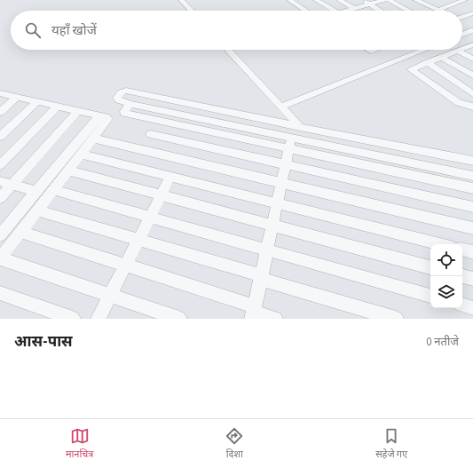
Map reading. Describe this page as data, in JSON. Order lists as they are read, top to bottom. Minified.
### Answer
{"page":{"search":"यहाँ खोजें","heading":["आस-पास","0 नतीजे"],"nav":["मानचित्र","दिशा","सहेजे गए"]}}
